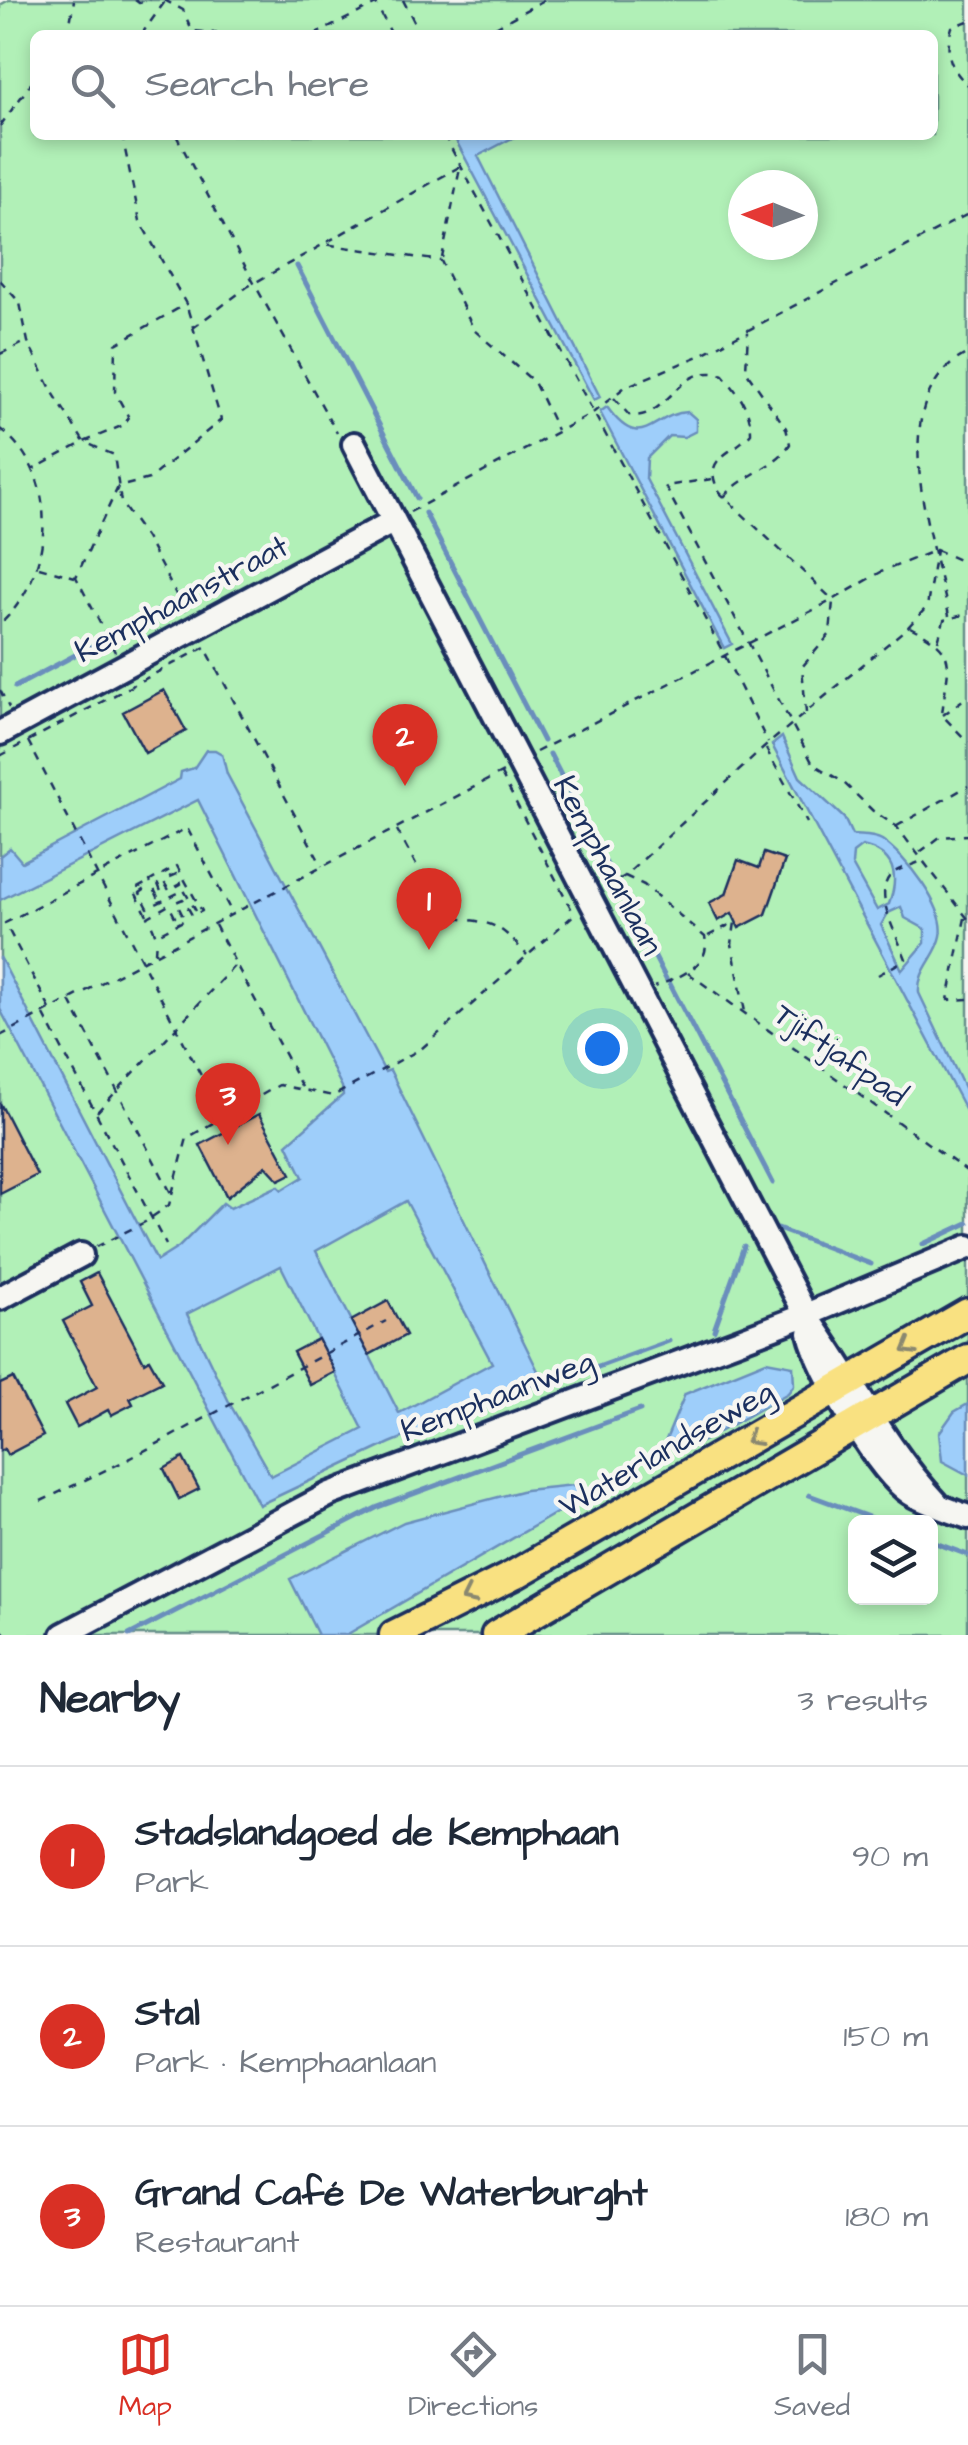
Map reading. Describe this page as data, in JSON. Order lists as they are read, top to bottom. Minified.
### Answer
{"streets":{"main road":["Waterlandseweg"],"street":["Kemphaanstraat","Kemphaanlaan","Kemphaanweg"],"path":["Tjiftjafpad"]},"crossings":[["Kemphaanstraat","Kemphaanlaan"],["Kemphaanlaan","Kemphaanweg"],["Kemphaanlaan","Waterlandseweg"]],"north":"left","page":{"search":"Search here","pins":["2","1","3"],"heading":["Nearby","3 results"],"list":[{"mark":"1","name":"Stadslandgoed de Kemphaan","note":"Park","value":"90 m"},{"mark":"2","name":"Stal","note":"Park · Kemphaanlaan","value":"150 m"},{"mark":"3","name":"Grand Café De Waterburght","note":"Restaurant","value":"180 m"}],"nav":["Map","Directions","Saved"]}}
